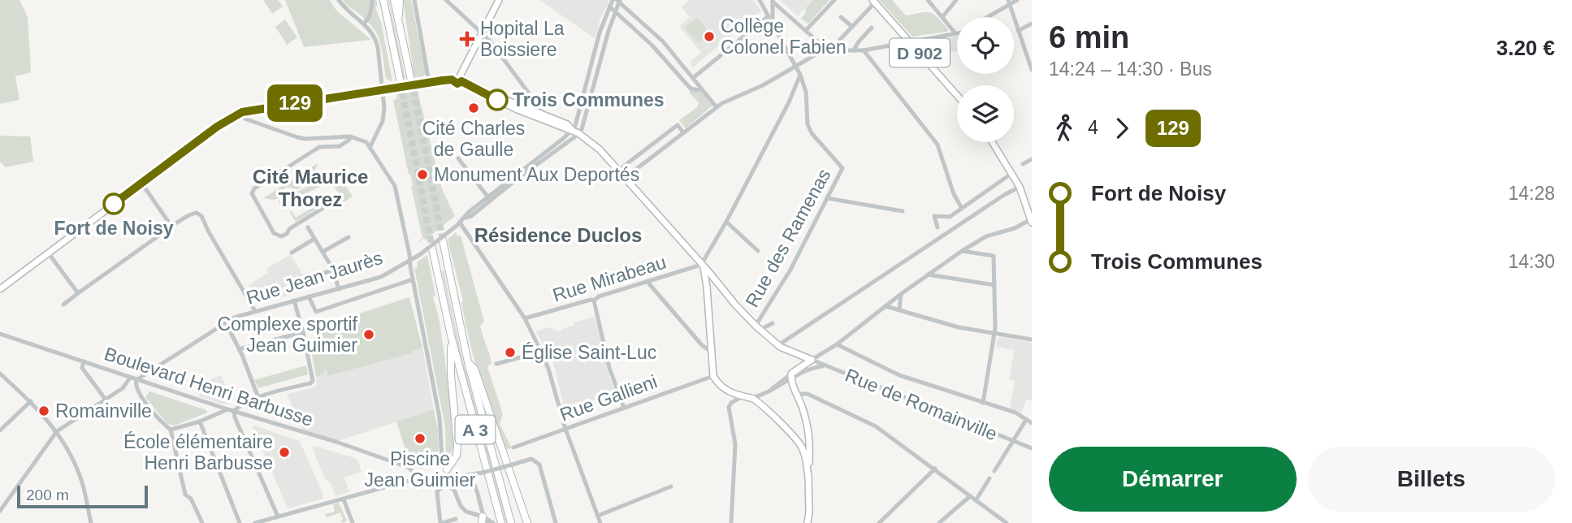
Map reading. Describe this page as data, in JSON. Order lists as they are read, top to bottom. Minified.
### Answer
{"streets":{"highway":["A 3"],"main road":["D 902"],"street":["Rue des Ramenas","Rue Jean Jaurès","Rue Mirabeau","Boulevard Henri Barbusse","Rue Gallieni","Rue de Romainville"]},"crossings":[["Rue Jean Jaurès","Boulevard Henri Barbusse"]],"districts":["Cité Maurice Thorez","Résidence Duclos"],"places":{"other":["Collège Colonel Fabien","Trois Communes","Cité Charles de Gaulle","Monument Aux Deportés","Fort de Noisy","Complexe sportif Jean Guimier","Église Saint-Luc","Romainville","Piscine Jean Guimier","École élémentaire Henri Barbusse"],"health":["Hopital La Boissiere"]},"lines":["bus line 129"],"scale_bar":"200 m","page":{"on_map":"129","heading":["6 min","14:24 – 14:30 · Bus","3.20 €"],"legs":["4","129"],"list":[{"name":"Fort de Noisy","value":"14:28"},{"name":"Trois Communes","value":"14:30"}],"buttons":["Démarrer","Billets"],"scale":"200 m"}}
